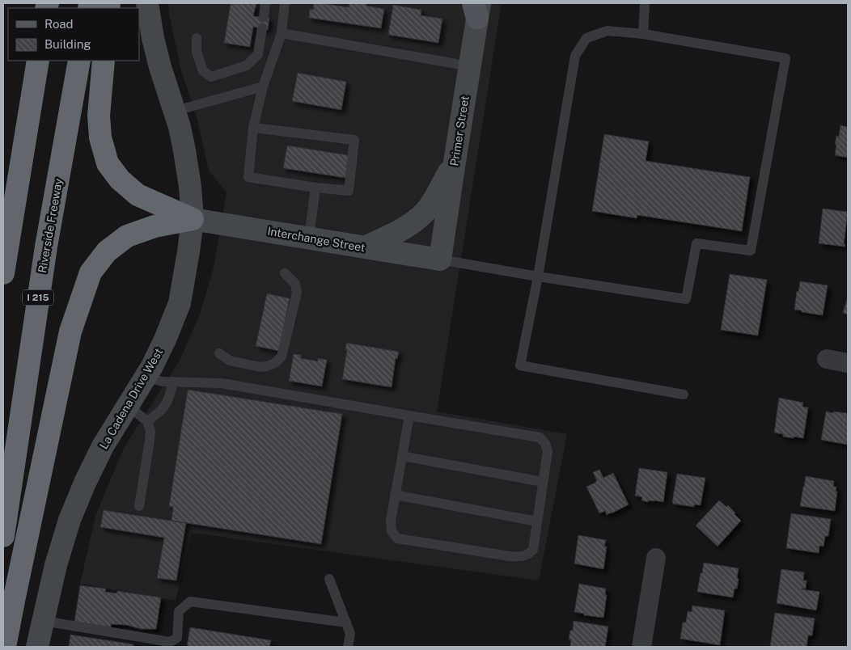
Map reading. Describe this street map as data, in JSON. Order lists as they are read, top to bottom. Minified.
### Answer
{"streets":{"highway":["Riverside Freeway","I 215"],"main road":["Primer Street","Interchange Street","La Cadena Drive West"]},"crossings":[["Primer Street","Interchange Street"],["Interchange Street","La Cadena Drive West"]],"legend":["Road","Building"]}
